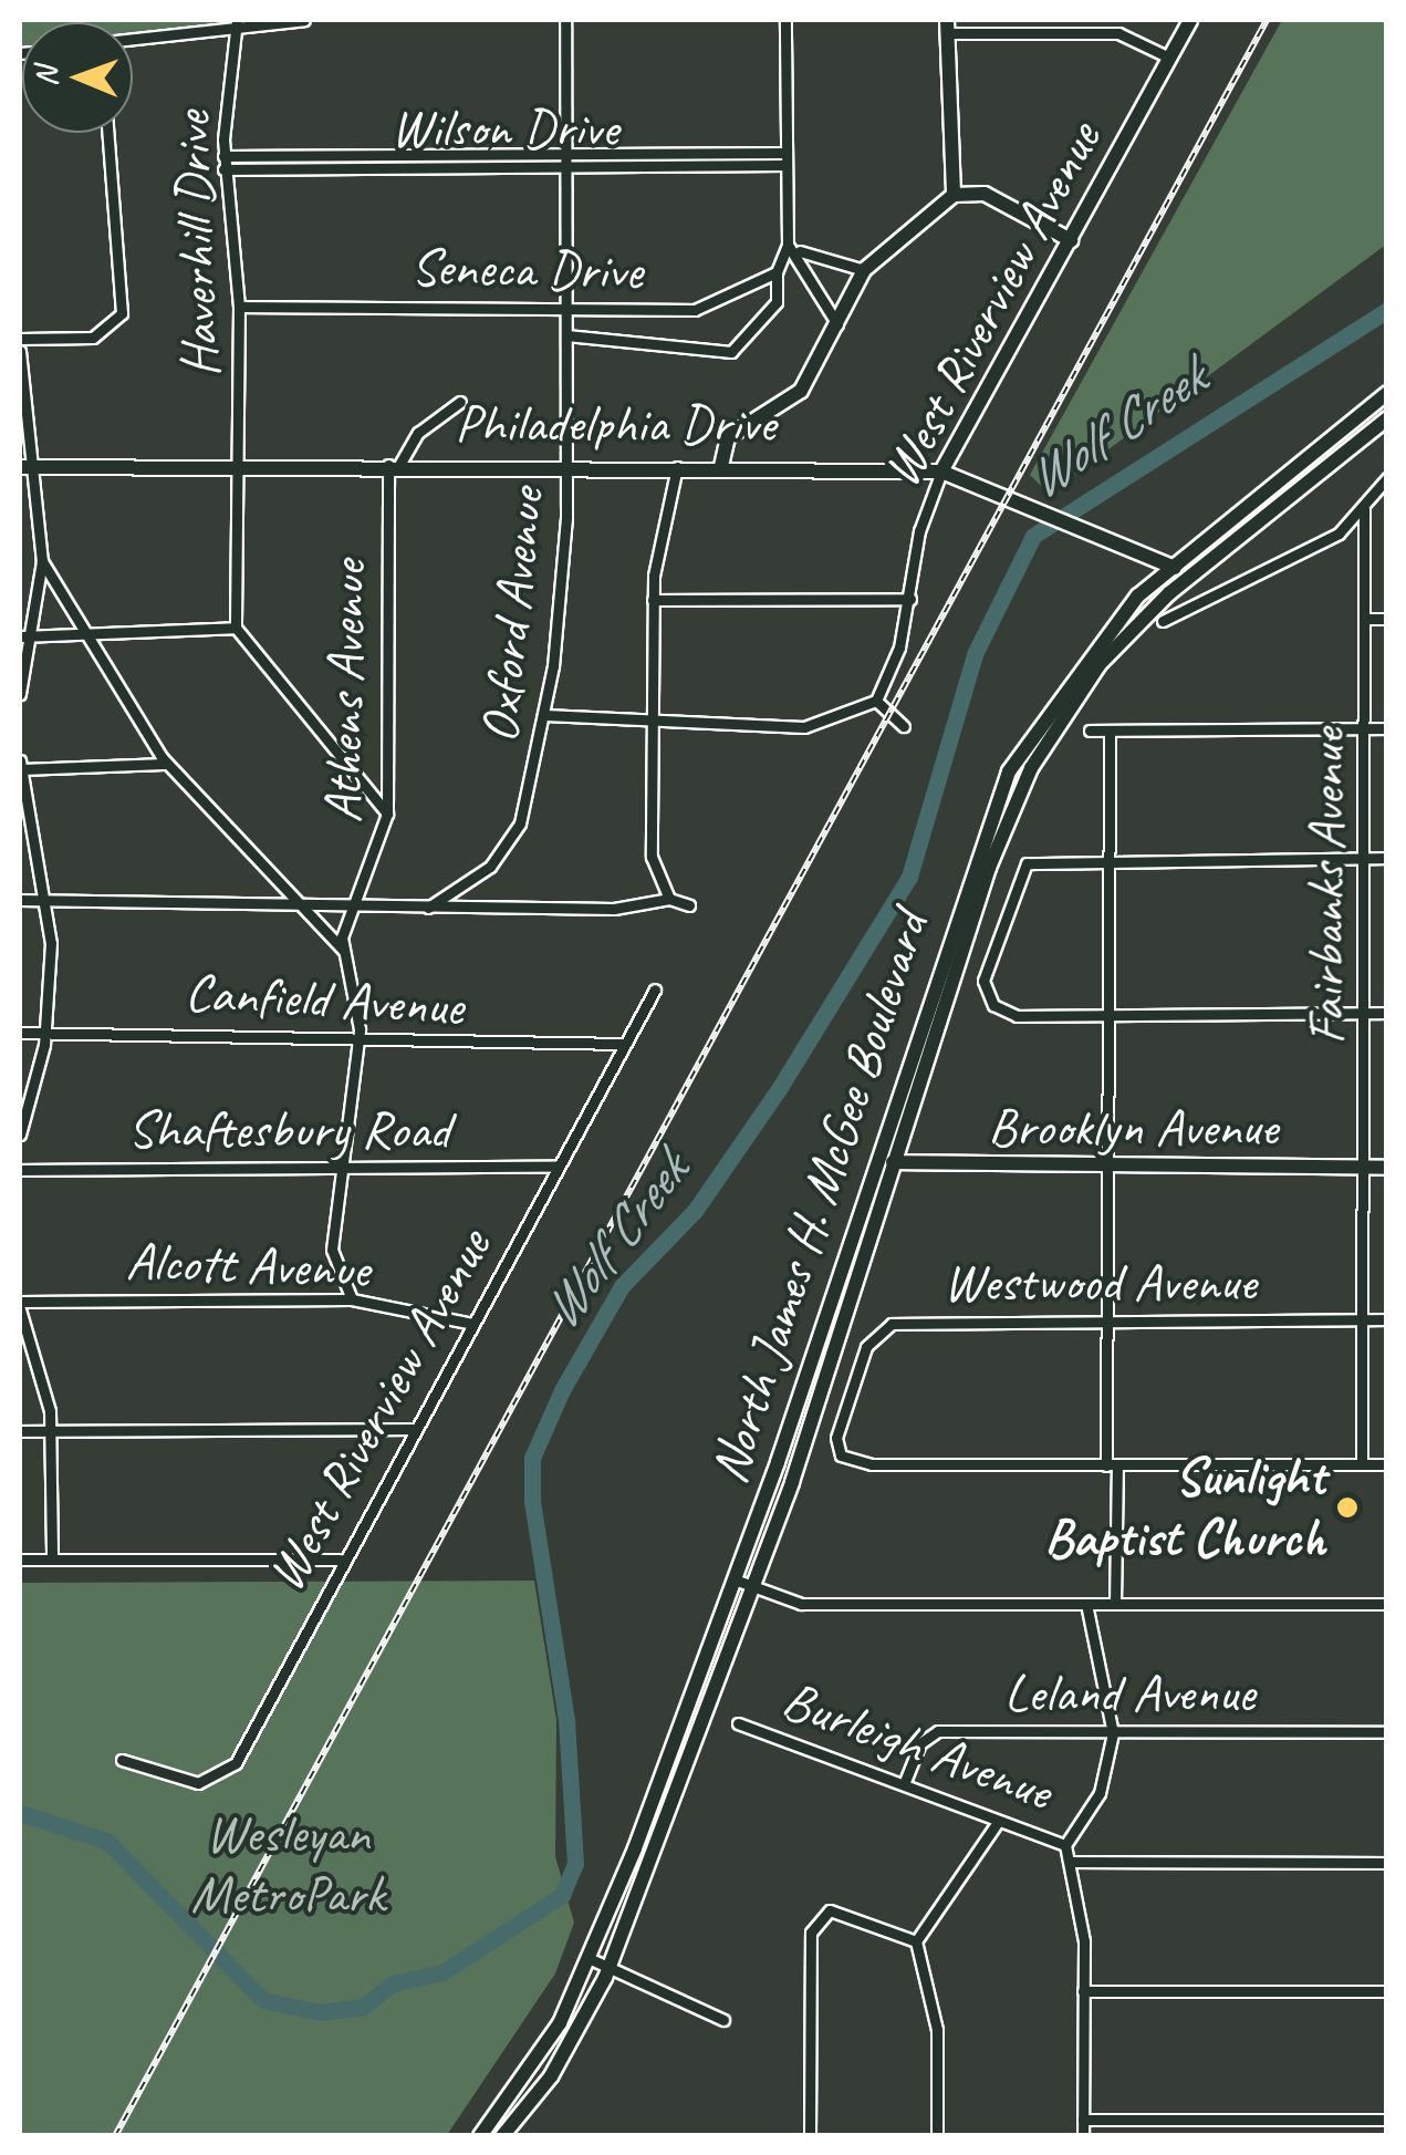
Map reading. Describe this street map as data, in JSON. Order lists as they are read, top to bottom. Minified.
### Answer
{"streets":{"main road":["West Riverview Avenue","Philadelphia Drive","Brooklyn Avenue","North James H. McGee Boulevard"],"street":["Wilson Drive","Haverhill Drive","Seneca Drive","Oxford Avenue","Athens Avenue","Fairbanks Avenue","Canfield Avenue","Shaftesbury Road","Alcott Avenue","Westwood Avenue","Leland Avenue","Burleigh Avenue"]},"crossings":[["Wilson Drive","Haverhill Drive"],["Wilson Drive","Oxford Avenue"],["Haverhill Drive","Seneca Drive"],["Haverhill Drive","Philadelphia Drive"],["Seneca Drive","Oxford Avenue"],["West Riverview Avenue","Philadelphia Drive"],["West Riverview Avenue","Canfield Avenue"],["West Riverview Avenue","Shaftesbury Road"],["West Riverview Avenue","Alcott Avenue"],["Philadelphia Drive","Oxford Avenue"],["Philadelphia Drive","Athens Avenue"],["Philadelphia Drive","North James H. McGee Boulevard"],["Athens Avenue","Canfield Avenue"],["Athens Avenue","Shaftesbury Road"],["Athens Avenue","Alcott Avenue"],["Fairbanks Avenue","Brooklyn Avenue"],["Fairbanks Avenue","Westwood Avenue"],["Brooklyn Avenue","North James H. McGee Boulevard"],["Leland Avenue","Burleigh Avenue"]],"water":["Wolf Creek"],"parks":["Wesleyan MetroPark"],"places":["Sunlight Baptist Church"],"north":"left"}
